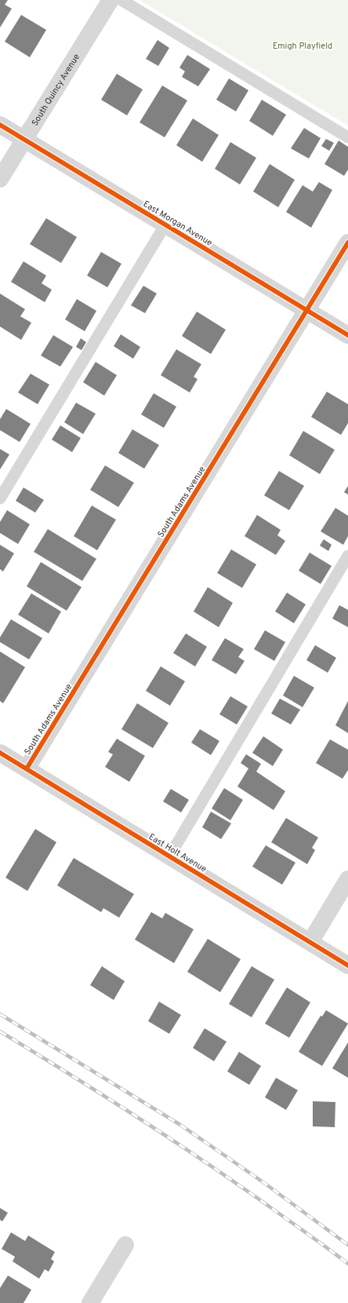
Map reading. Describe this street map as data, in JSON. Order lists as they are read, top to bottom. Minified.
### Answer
{"streets":{"street":["South Quincy Avenue","East Morgan Avenue","South Adams Avenue","East Holt Avenue"]},"crossings":[["South Quincy Avenue","East Morgan Avenue"],["East Morgan Avenue","South Adams Avenue"],["South Adams Avenue","East Holt Avenue"]],"parks":["Emigh Playfield"]}
